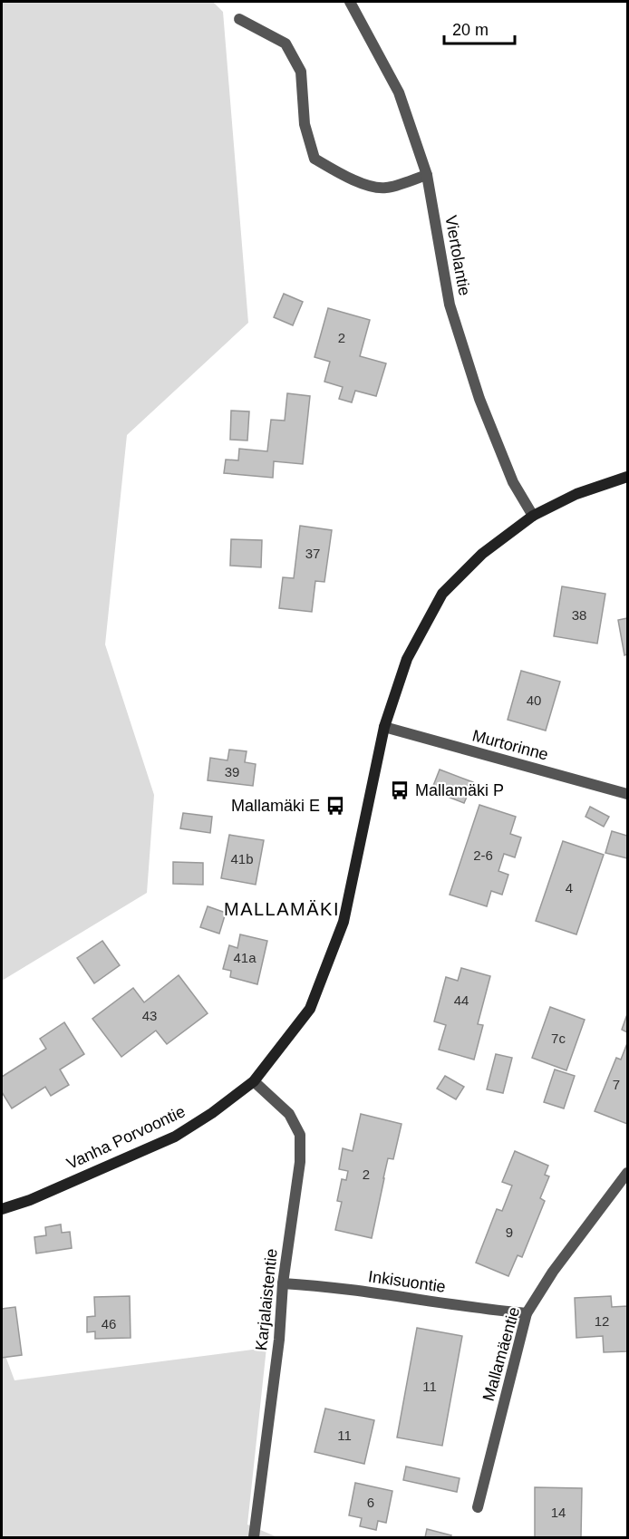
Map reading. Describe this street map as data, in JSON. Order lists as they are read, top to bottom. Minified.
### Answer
{"streets":{"main road":["Vanha Porvoontie"],"street":["Viertolantie","Murtorinne","Inkisuontie","Karjalaistentie","Mallamäentie"]},"crossings":[["Viertolantie","Vanha Porvoontie"],["Murtorinne","Vanha Porvoontie"],["Vanha Porvoontie","Karjalaistentie"],["Inkisuontie","Karjalaistentie"],["Inkisuontie","Mallamäentie"]],"districts":["MALLAMÄKI"],"places":{"bus stop":["Mallamäki P","Mallamäki E"]},"house_numbers":["2","37","38","40","39","2-6","41b","4","41a","44","43","7c","7","2","9","12","46","11","11","6","14"],"scale_bar":"20 m"}
